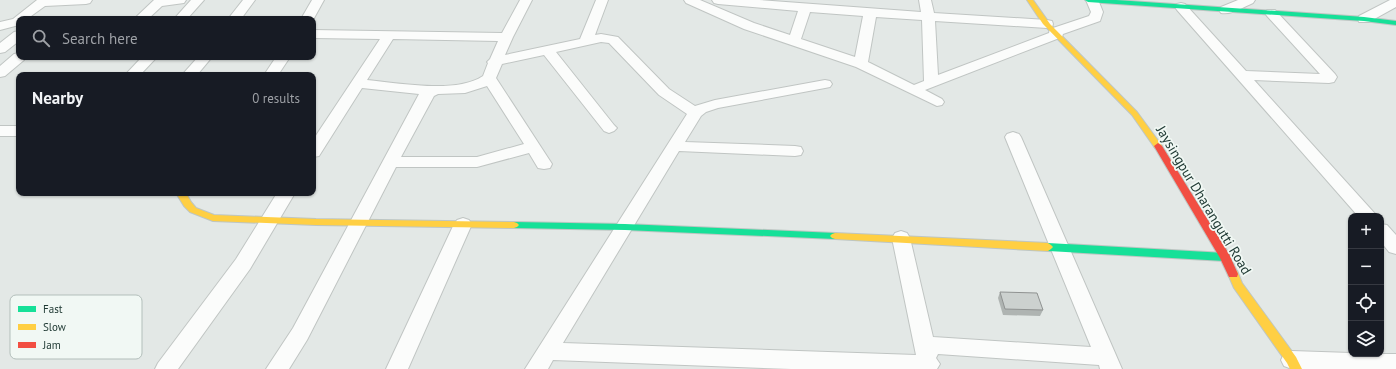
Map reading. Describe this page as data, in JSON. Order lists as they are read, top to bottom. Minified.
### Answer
{"streets":{"street":["Jaysingpur Dharangutti Road"]},"legend":["Fast","Slow","Jam"],"page":{"search":"Search here","heading":["Nearby","0 results"],"map_buttons":["+","−"]}}
